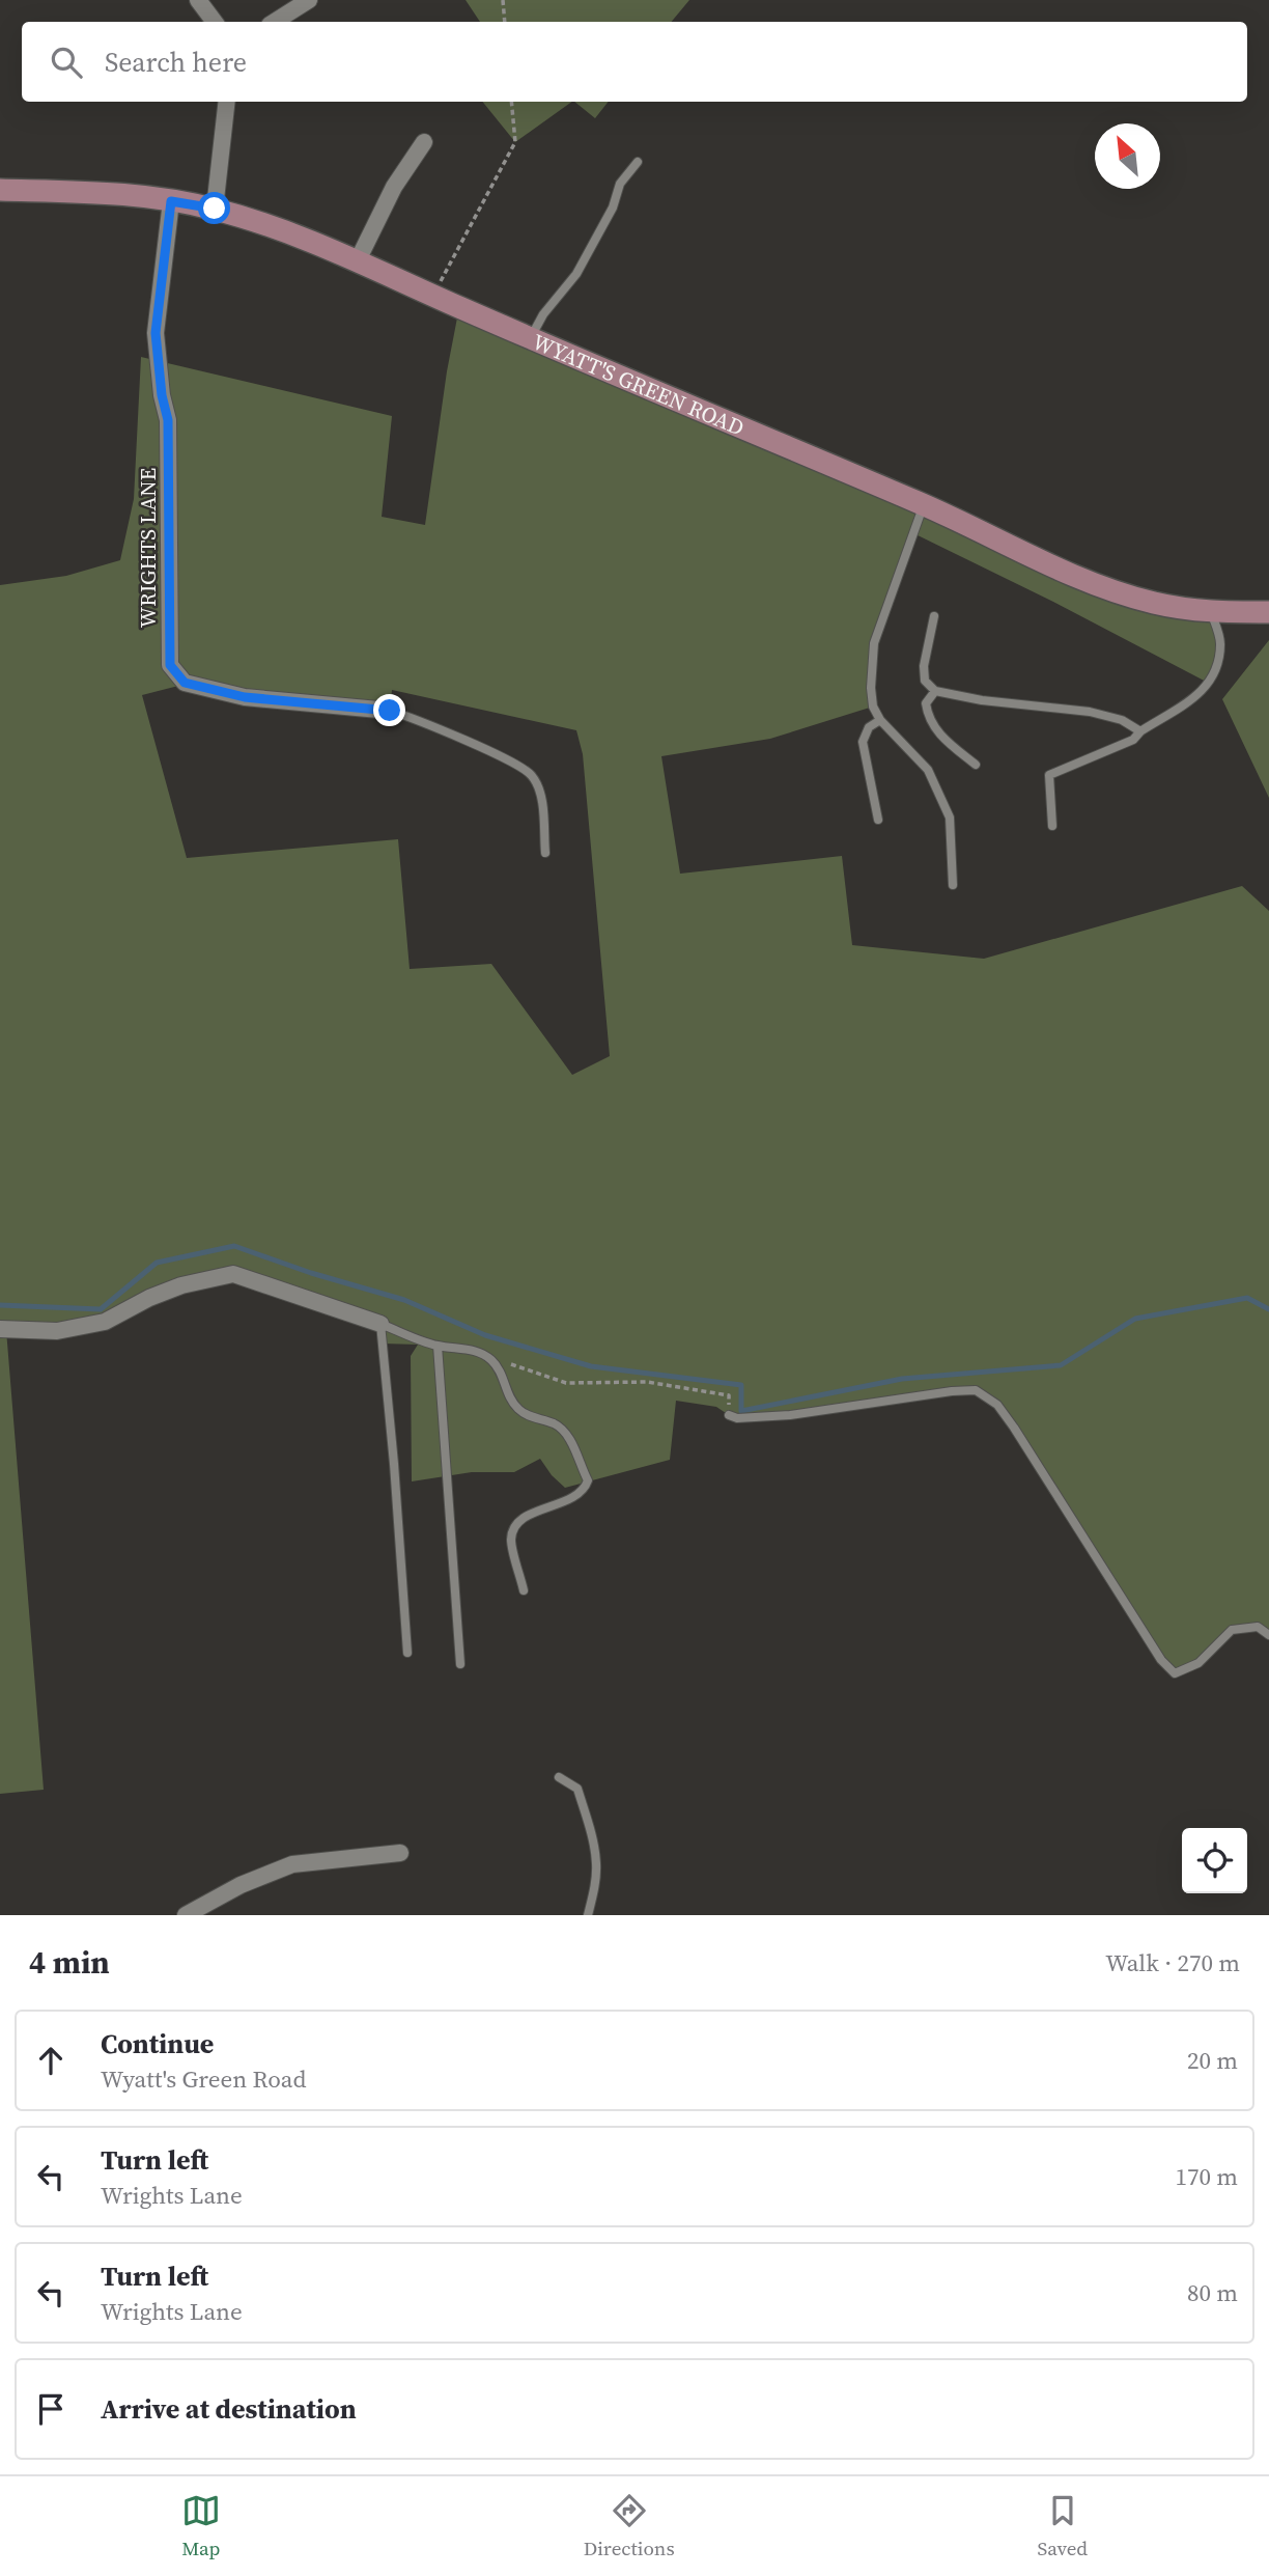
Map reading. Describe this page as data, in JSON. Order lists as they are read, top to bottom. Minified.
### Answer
{"streets":{"street":["WYATT'S GREEN ROAD","WRIGHTS LANE"]},"crossings":[["WYATT'S GREEN ROAD","WRIGHTS LANE"]],"north":"top left","page":{"search":"Search here","heading":["4 min","Walk · 270 m"],"list":[["Continue","Wyatt's Green Road","20 m"],["Turn left","Wrights Lane","170 m"],["Turn left","Wrights Lane","80 m"],"Arrive at destination"],"nav":["Map","Directions","Saved"]}}
